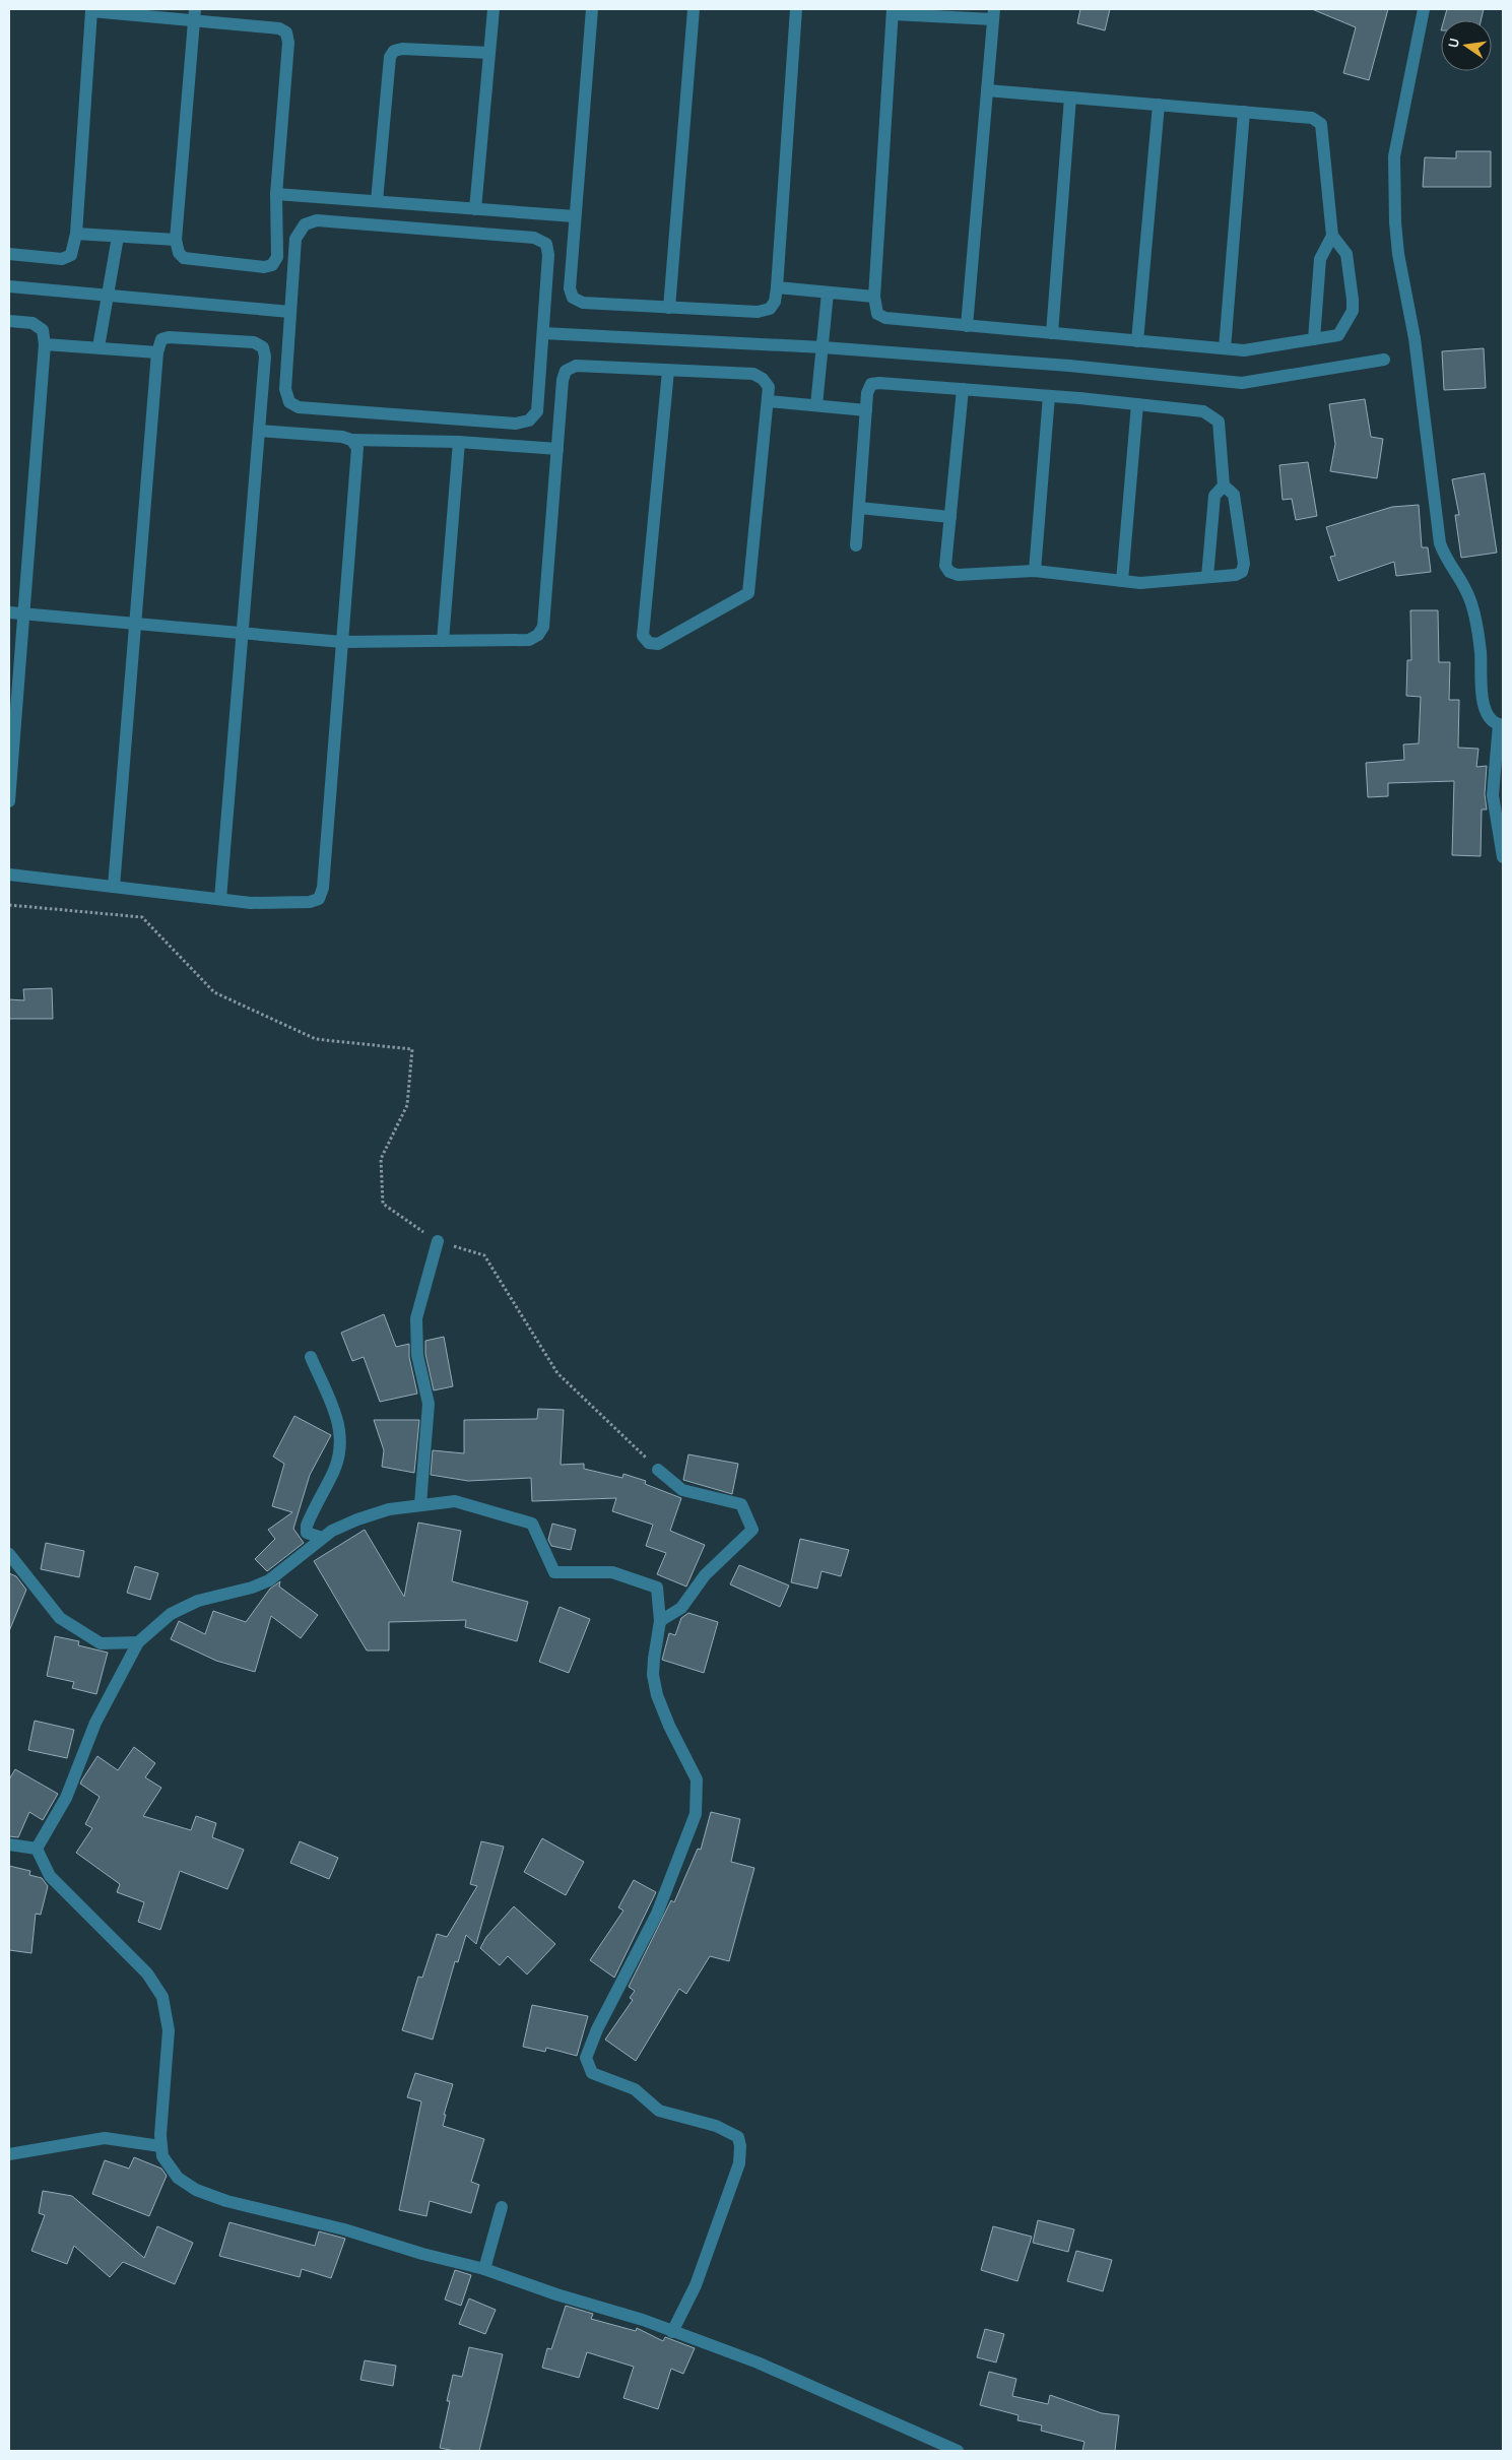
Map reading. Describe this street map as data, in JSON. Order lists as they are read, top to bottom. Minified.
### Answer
{"north":"left"}
